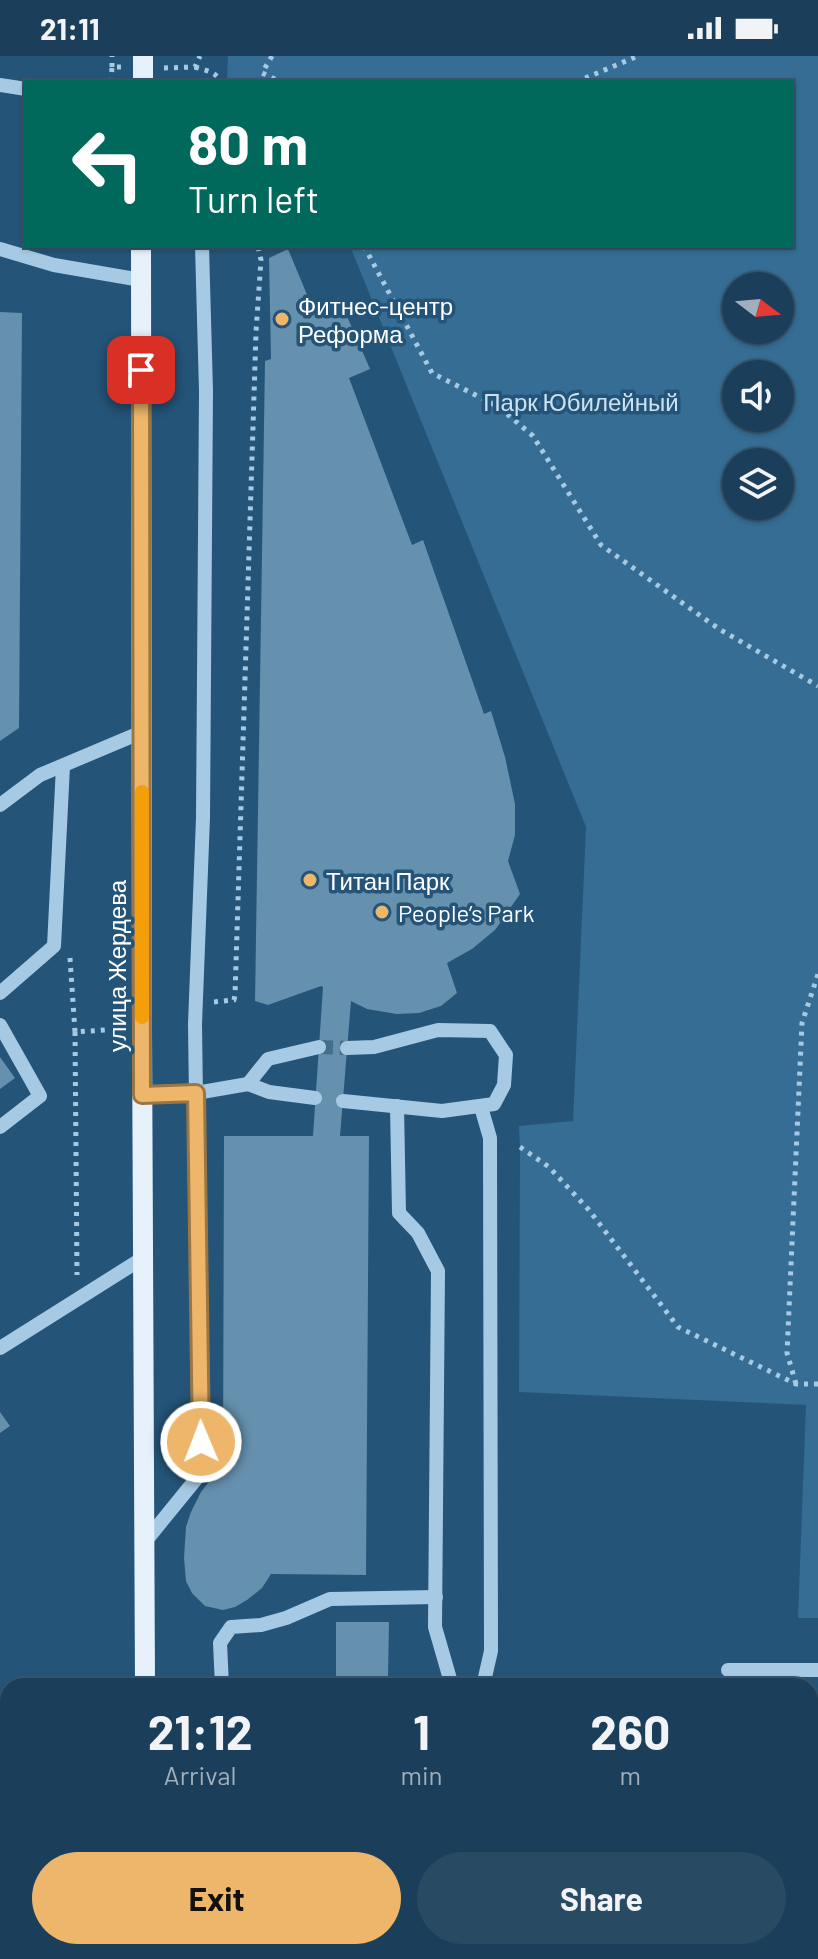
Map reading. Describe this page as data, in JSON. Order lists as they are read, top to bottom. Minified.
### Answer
{"streets":{"main road":["улица Жердева"]},"parks":["Парк Юбилейный"],"places":["Фитнес-центр Реформа","Титан Парк","People’s Park"],"north":"right","page":{"status":"21:11","turn":["80 m","Turn left"],"eta":["21:12","Arrival","1","min","260","m"],"buttons":["Exit","Share"]}}
